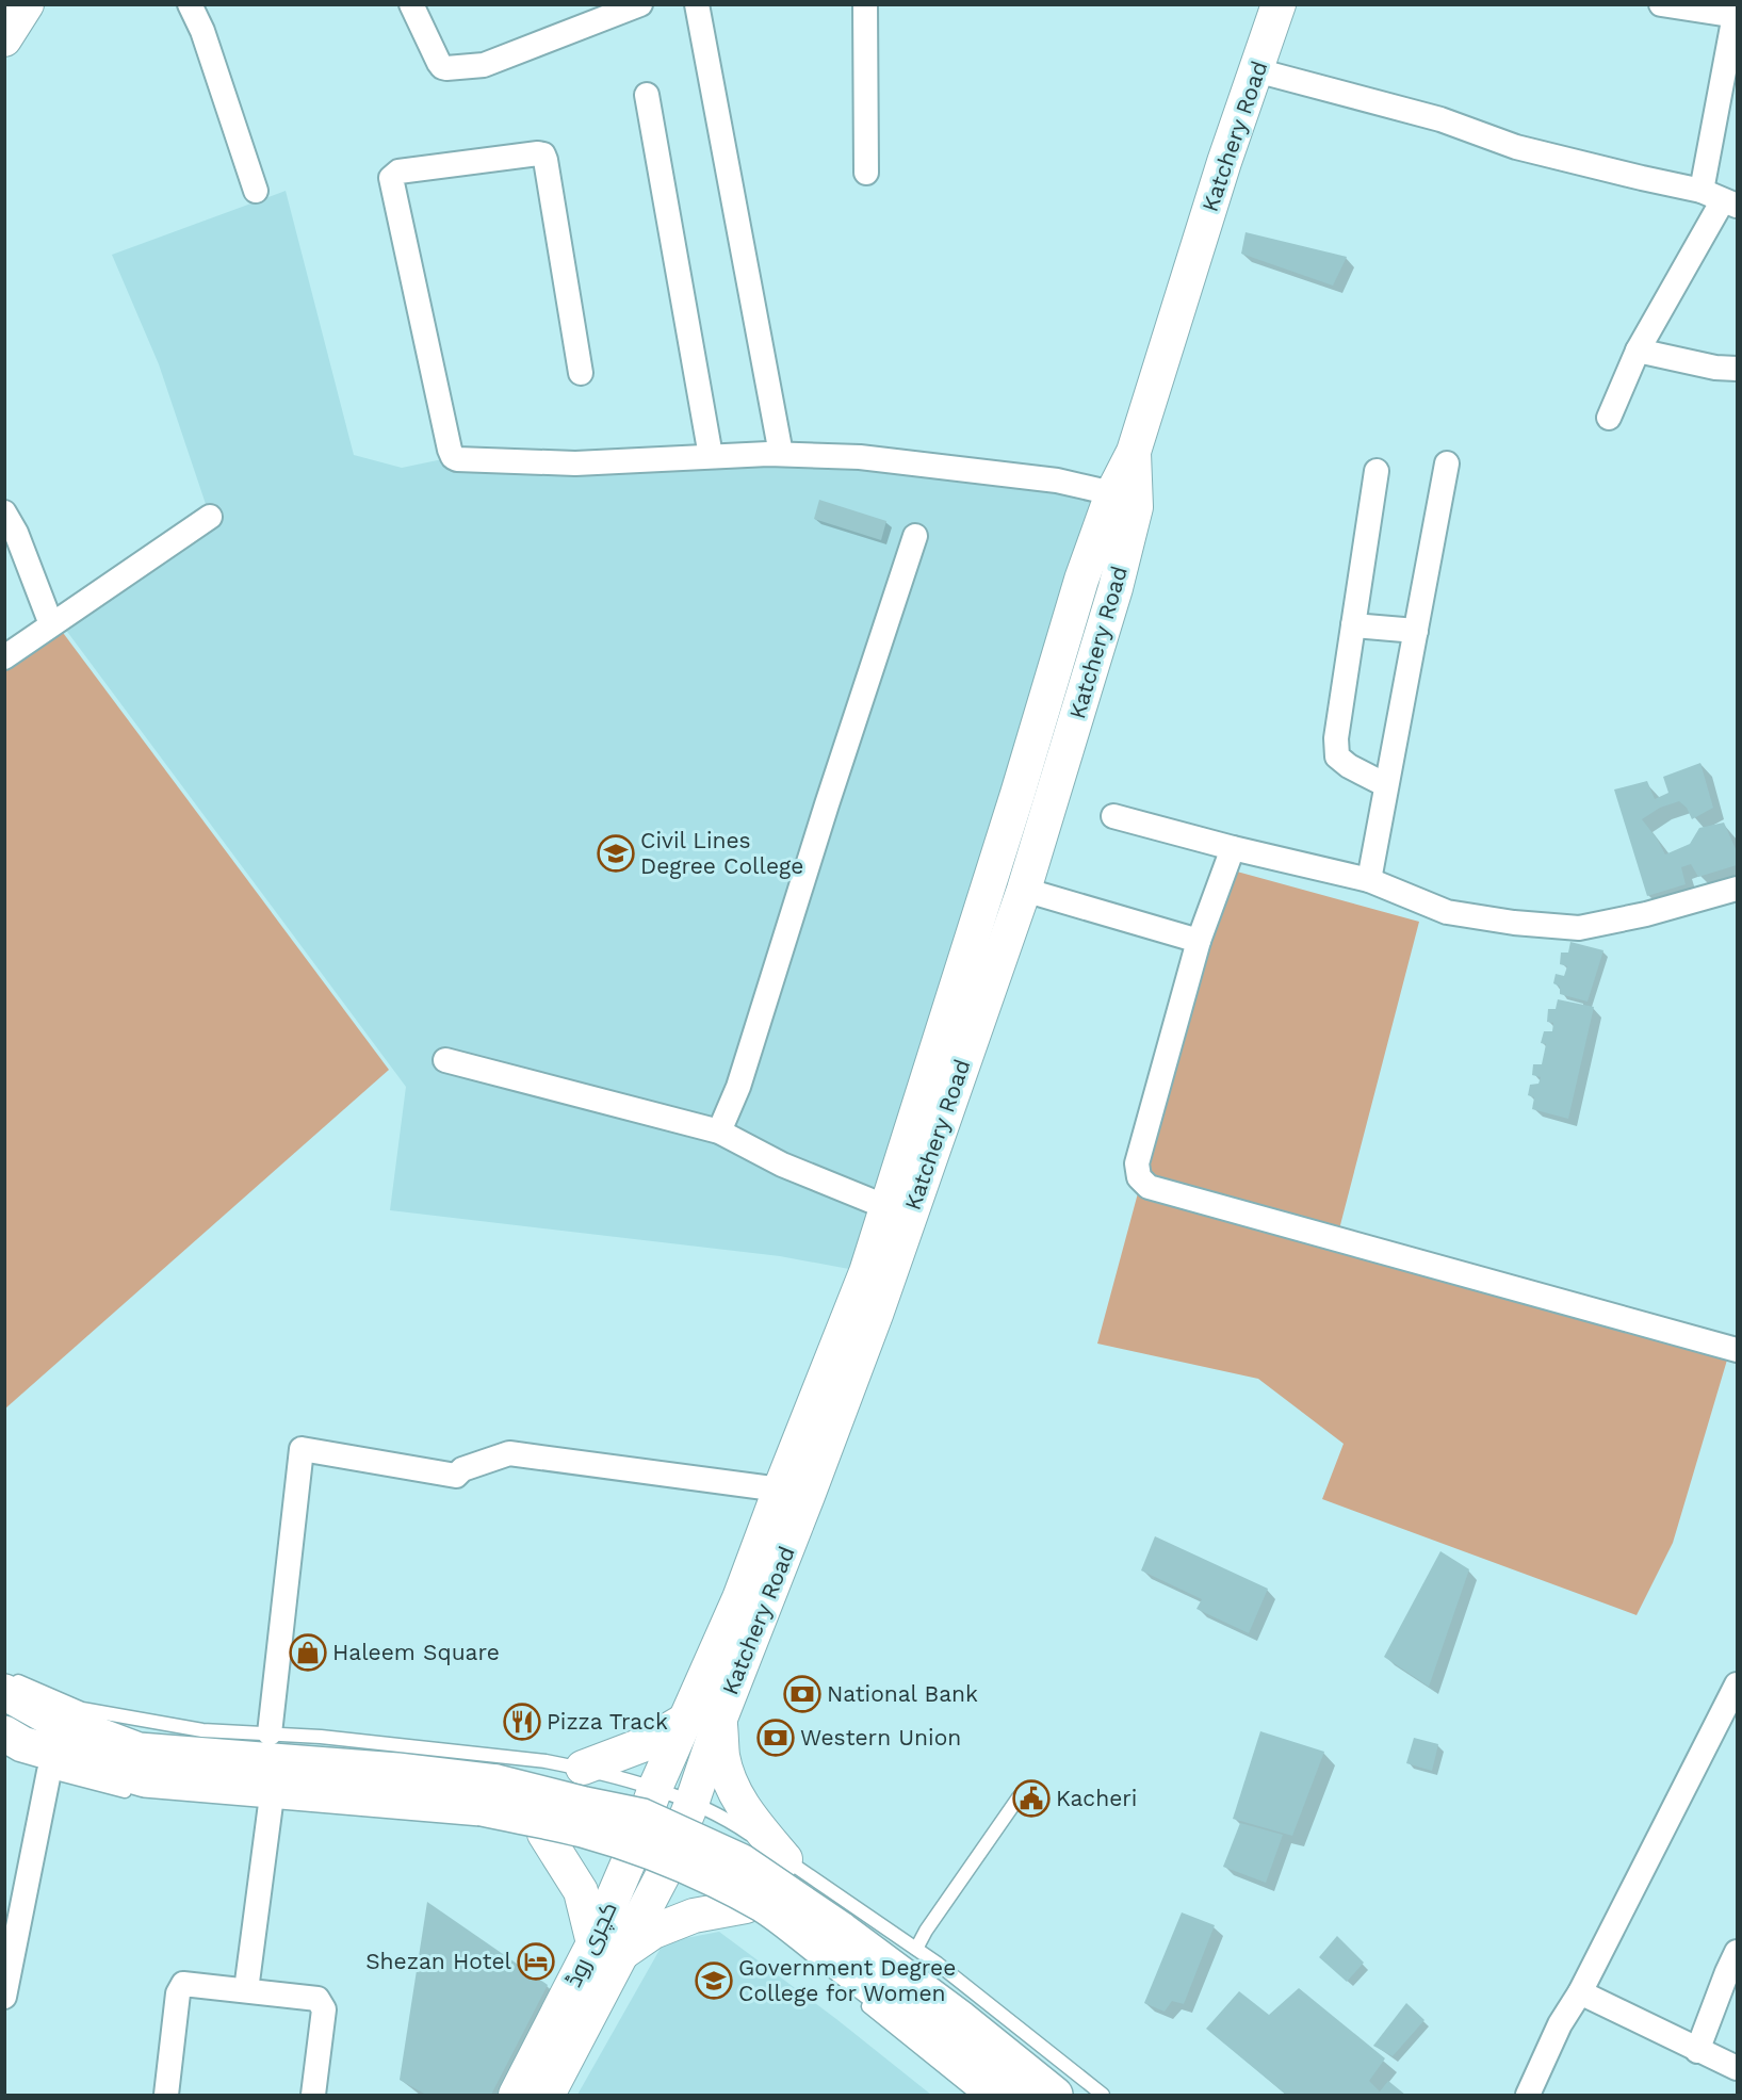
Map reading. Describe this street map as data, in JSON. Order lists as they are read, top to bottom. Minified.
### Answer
{"streets":{"main road":["Katchery Road","کچری روڈ"]},"crossings":[["Katchery Road","کچری روڈ"]],"places":{"school or university":["Civil Lines Degree College","Government Degree College for Women"],"shop":["Haleem Square"],"bank":["National Bank","Western Union"],"restaurant":["Pizza Track"],"public building":["Kacheri"],"hotel":["Shezan Hotel"]}}
